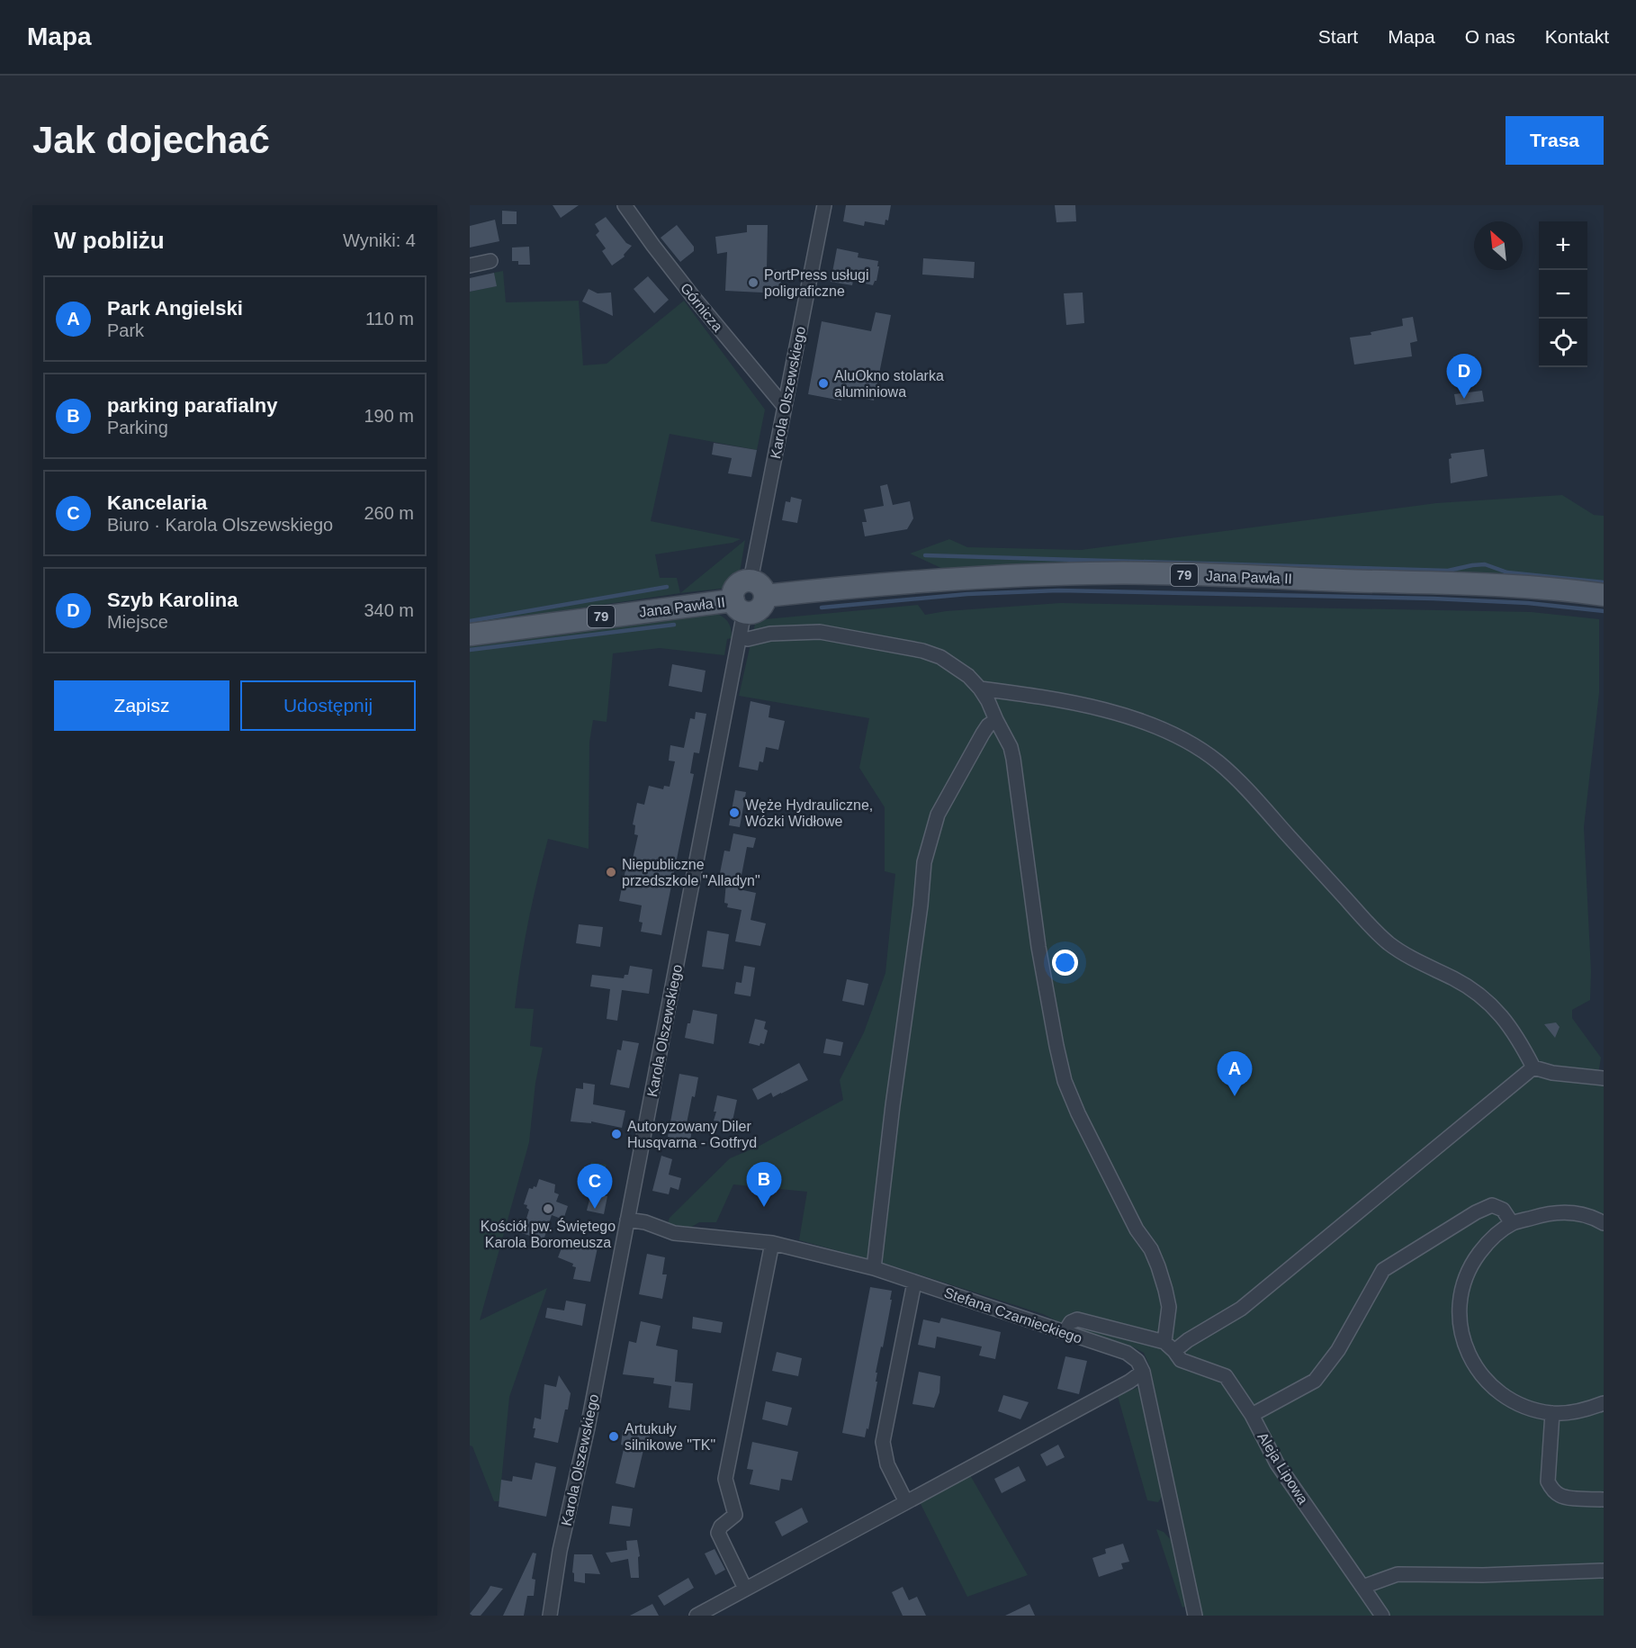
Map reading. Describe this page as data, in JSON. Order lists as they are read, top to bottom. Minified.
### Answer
{"streets":{"main road":["79","Jana Pawła II"],"street":["Górnicza","Karola Olszewskiego","Stefana Czarnieckiego","Aleja Lipowa"]},"crossings":[["Górnicza","Karola Olszewskiego"],["Karola Olszewskiego","79"],["Karola Olszewskiego","Jana Pawła II"],["Karola Olszewskiego","Stefana Czarnieckiego"],["79","Jana Pawła II"]],"places":["PortPress usługi poligraficzne","AluOkno stolarka aluminiowa","Węże Hydrauliczne, Wózki Widłowe","Niepubliczne przedszkole \"Alladyn\"","Autoryzowany Diler Husqvarna - Gotfryd","Kościół pw. Świętego Karola Boromeusza","Artukuły silnikowe \"TK\""],"north":"top left","page":{"header":"Mapa","nav":["Start","Mapa","O nas","Kontakt"],"buttons":["Trasa",["Zapisz","Udostępnij"]],"title":"Jak dojechać","heading":["W pobliżu","Wyniki: 4"],"map_buttons":["+","−"],"list":[{"mark":"A","name":"Park Angielski","note":"Park","value":"110 m"},{"mark":"B","name":"parking parafialny","note":"Parking","value":"190 m"},{"mark":"C","name":"Kancelaria","note":"Biuro · Karola Olszewskiego","value":"260 m"},{"mark":"D","name":"Szyb Karolina","note":"Miejsce","value":"340 m"}],"pins":["D","A","B","C"]}}
